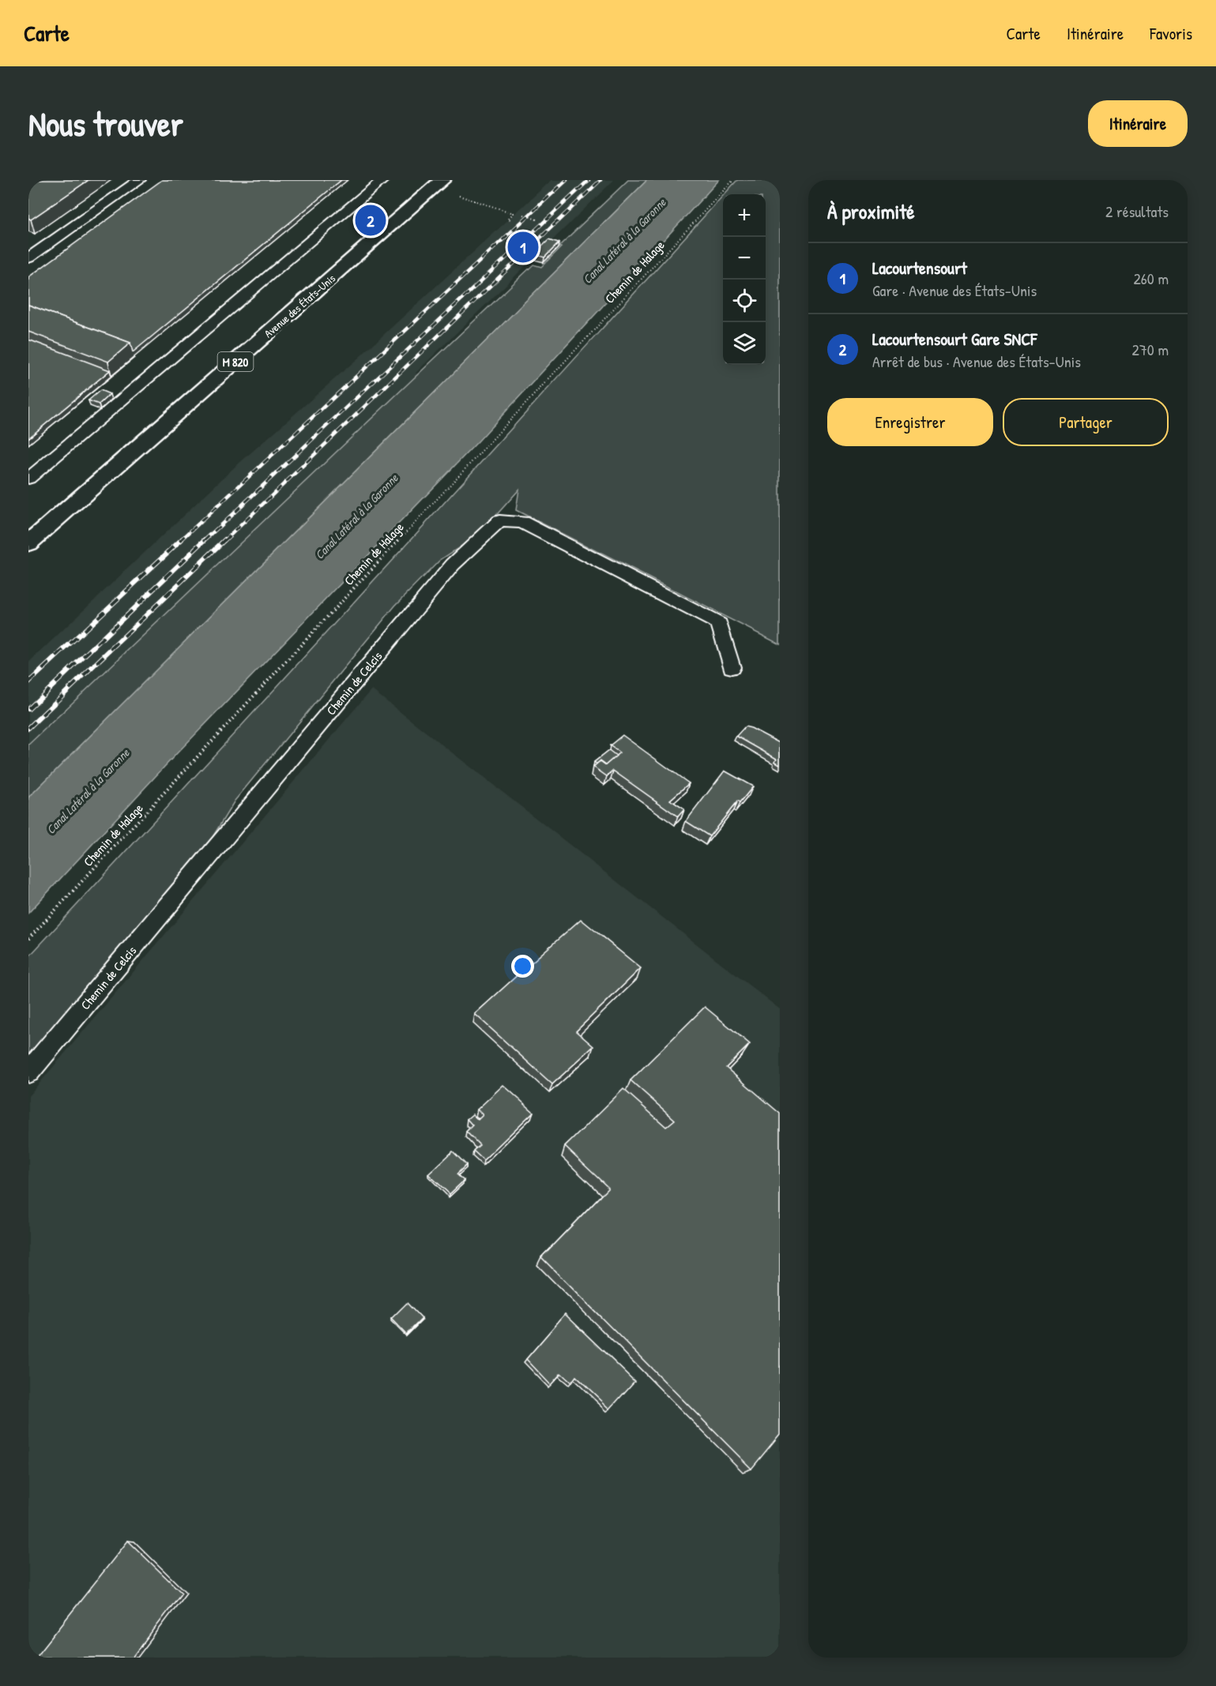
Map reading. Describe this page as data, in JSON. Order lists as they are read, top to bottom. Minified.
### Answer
{"streets":{"main road":["Avenue des États-Unis","M 820"],"lane":["Chemin de Celcis"],"path":["Chemin de Halage"]},"water":["Canal Latéral à la Garonne"],"page":{"header":"Carte","nav":["Carte","Itinéraire","Favoris"],"buttons":["Itinéraire",["Enregistrer","Partager"]],"title":"Nous trouver","heading":["À proximité","2 résultats"],"map_buttons":["+","−"],"pins":["2","1"],"list":[{"mark":"1","name":"Lacourtensourt","note":"Gare · Avenue des États-Unis","value":"260 m"},{"mark":"2","name":"Lacourtensourt Gare SNCF","note":"Arrêt de bus · Avenue des États-Unis","value":"270 m"}]}}
